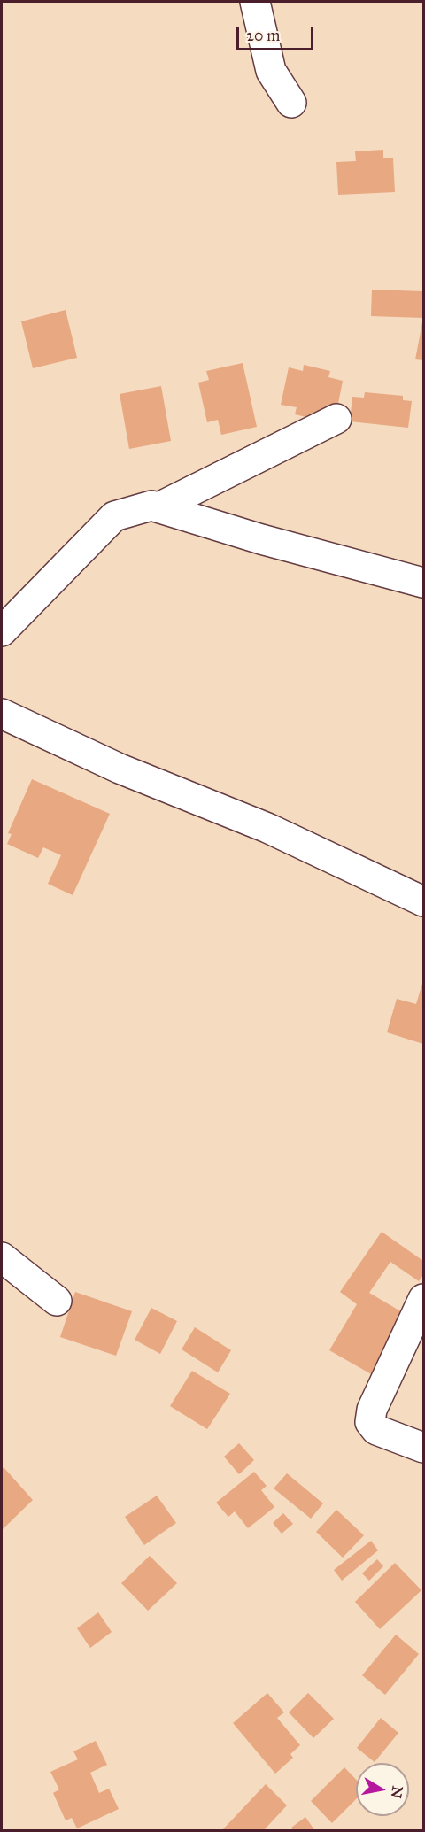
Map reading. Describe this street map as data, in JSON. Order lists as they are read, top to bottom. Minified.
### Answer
{"scale_bar":"20 m","north":"right"}
